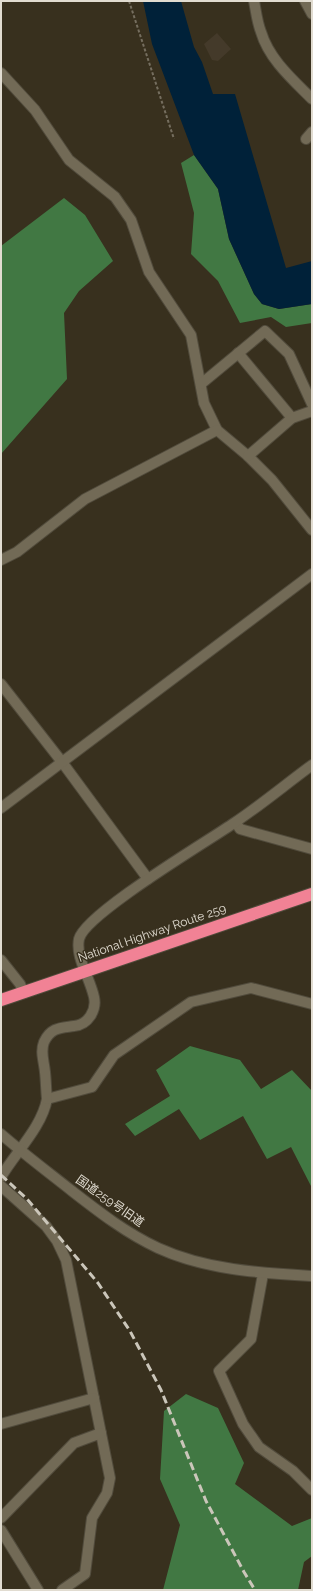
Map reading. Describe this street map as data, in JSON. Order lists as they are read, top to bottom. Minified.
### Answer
{"streets":{"highway":["National Highway Route 259"],"street":["国道259号旧道"]}}
